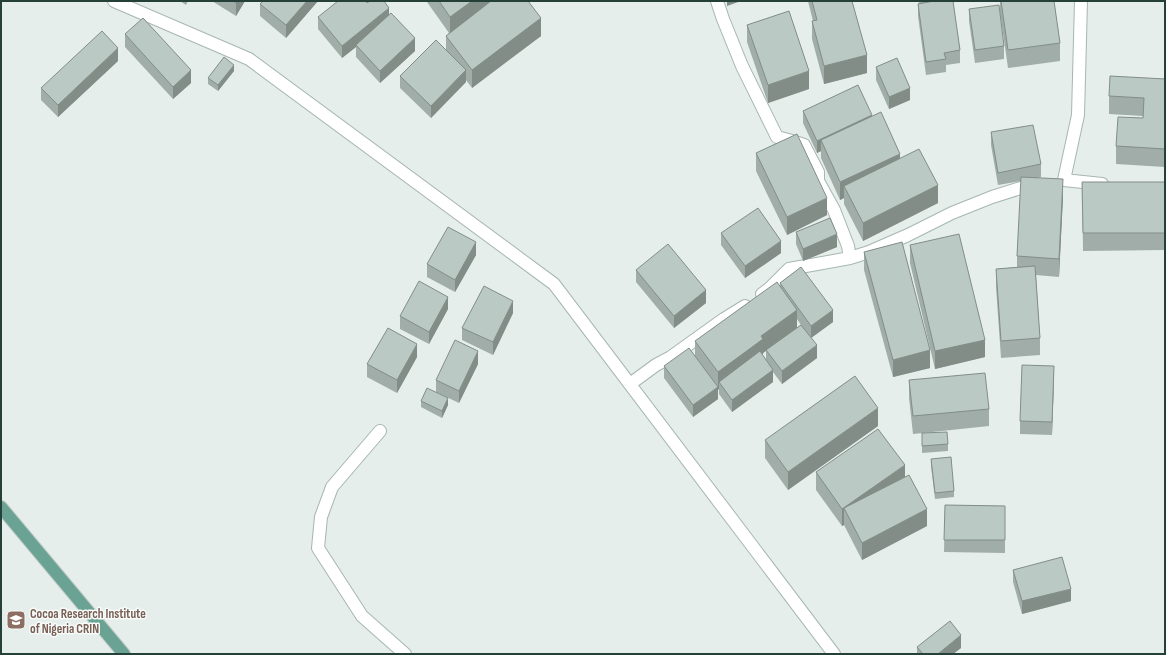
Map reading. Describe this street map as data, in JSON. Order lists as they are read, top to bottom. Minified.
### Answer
{"places":{"school or university":["Cocoa Research Institute of Nigeria CRIN"]}}
